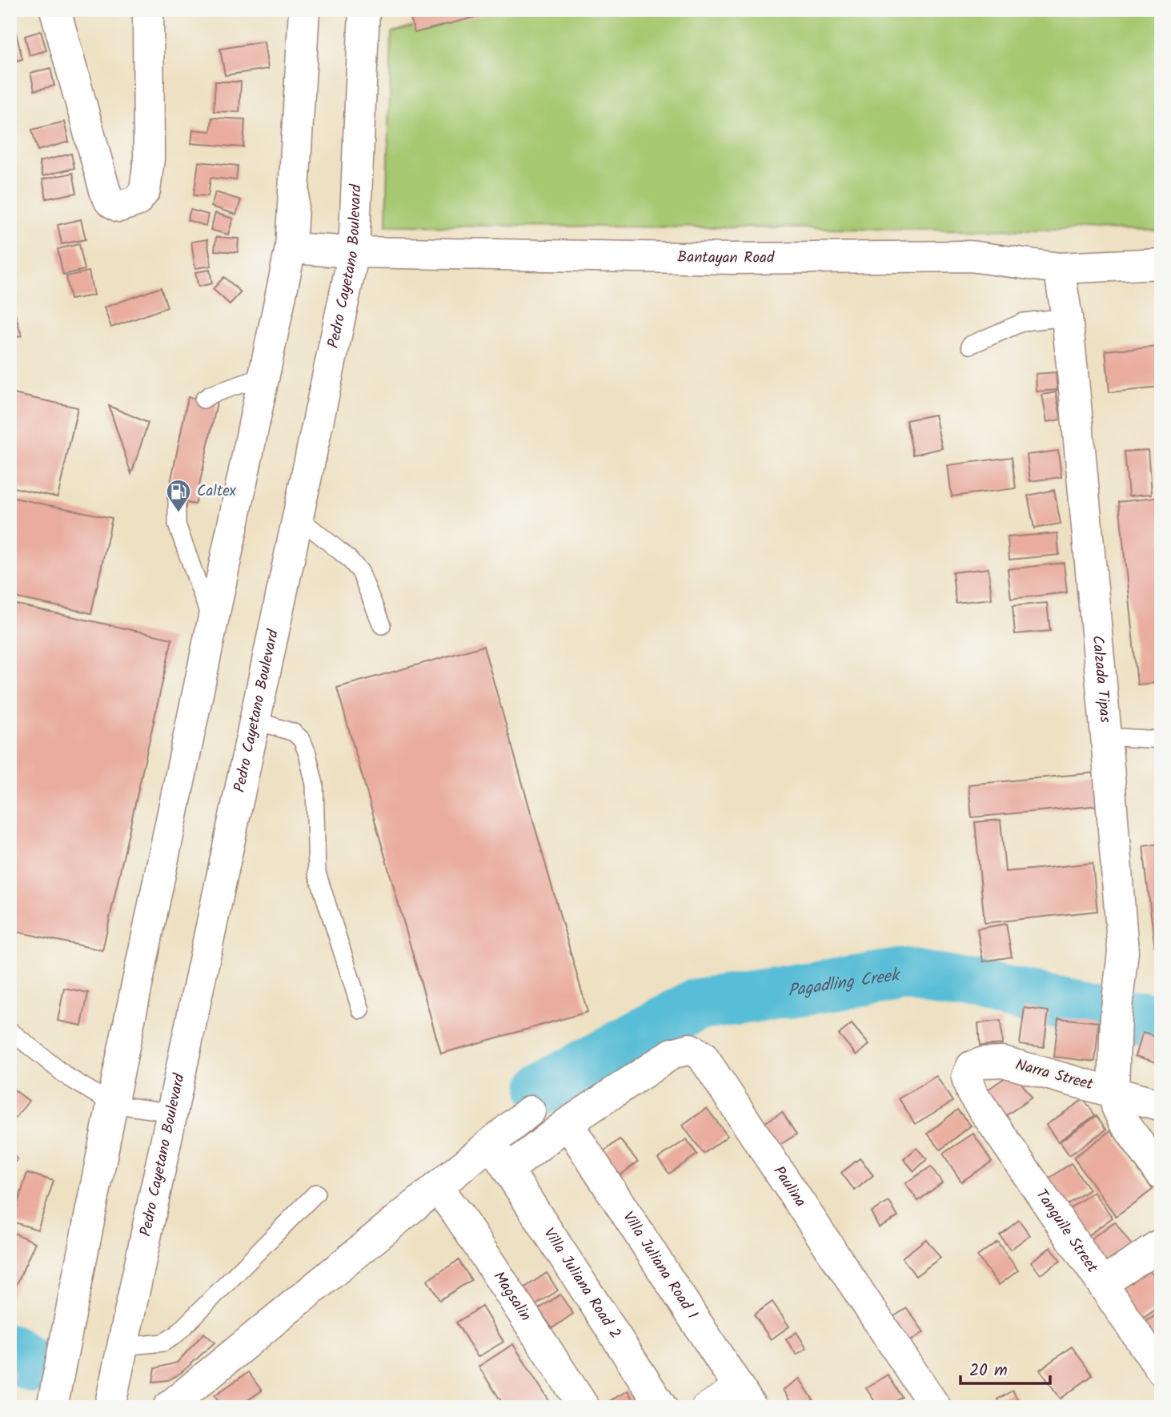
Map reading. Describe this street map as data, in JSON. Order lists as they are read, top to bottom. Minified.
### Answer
{"streets":{"street":["Bantayan Road","Pedro Cayetano Boulevard","Calzada Tipas","Narra Street","Paulina","Tanguile Street","Villa Juliana Road 1","Villa Juliana Road 2","Magsalin"]},"crossings":[["Bantayan Road","Pedro Cayetano Boulevard"],["Bantayan Road","Calzada Tipas"],["Calzada Tipas","Narra Street"],["Narra Street","Tanguile Street"],["Paulina","Villa Juliana Road 1"]],"water":["Pagadling Creek"],"places":{"fuel station":["Caltex"]},"scale_bar":"20 m"}
